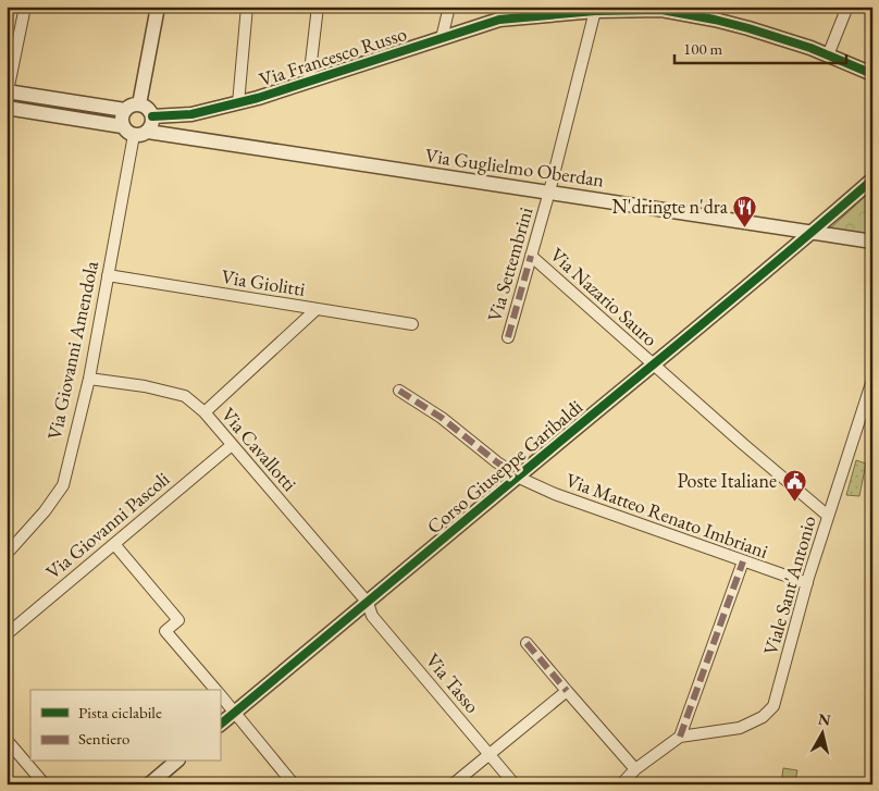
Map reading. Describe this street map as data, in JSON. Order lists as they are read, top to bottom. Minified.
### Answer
{"streets":{"street":["Via Francesco Russo","Via Guglielmo Oberdan","Via Settembrini","Via Giolitti","Via Nazario Sauro","Via Giovanni Amendola","Via Cavallotti","Corso Giuseppe Garibaldi","Via Matteo Renato Imbriani","Via Giovanni Pascoli","Viale Sant'Antonio","Via Tasso"]},"crossings":[["Via Francesco Russo","Via Guglielmo Oberdan"],["Via Francesco Russo","Via Settembrini"],["Via Francesco Russo","Via Giovanni Amendola"],["Via Guglielmo Oberdan","Via Settembrini"],["Via Guglielmo Oberdan","Via Giovanni Amendola"],["Via Guglielmo Oberdan","Corso Giuseppe Garibaldi"],["Via Settembrini","Via Nazario Sauro"],["Via Giolitti","Via Giovanni Amendola"],["Via Nazario Sauro","Corso Giuseppe Garibaldi"],["Via Nazario Sauro","Viale Sant'Antonio"],["Via Giovanni Amendola","Via Cavallotti"],["Via Cavallotti","Corso Giuseppe Garibaldi"],["Via Cavallotti","Via Giovanni Pascoli"],["Via Cavallotti","Via Tasso"],["Corso Giuseppe Garibaldi","Via Matteo Renato Imbriani"],["Corso Giuseppe Garibaldi","Via Tasso"],["Via Matteo Renato Imbriani","Viale Sant'Antonio"]],"places":{"restaurant":["N'dringte n'dra"],"public building":["Poste Italiane"]},"legend":["Pista ciclabile","Sentiero"],"scale_bar":"100 m","north":"top"}
